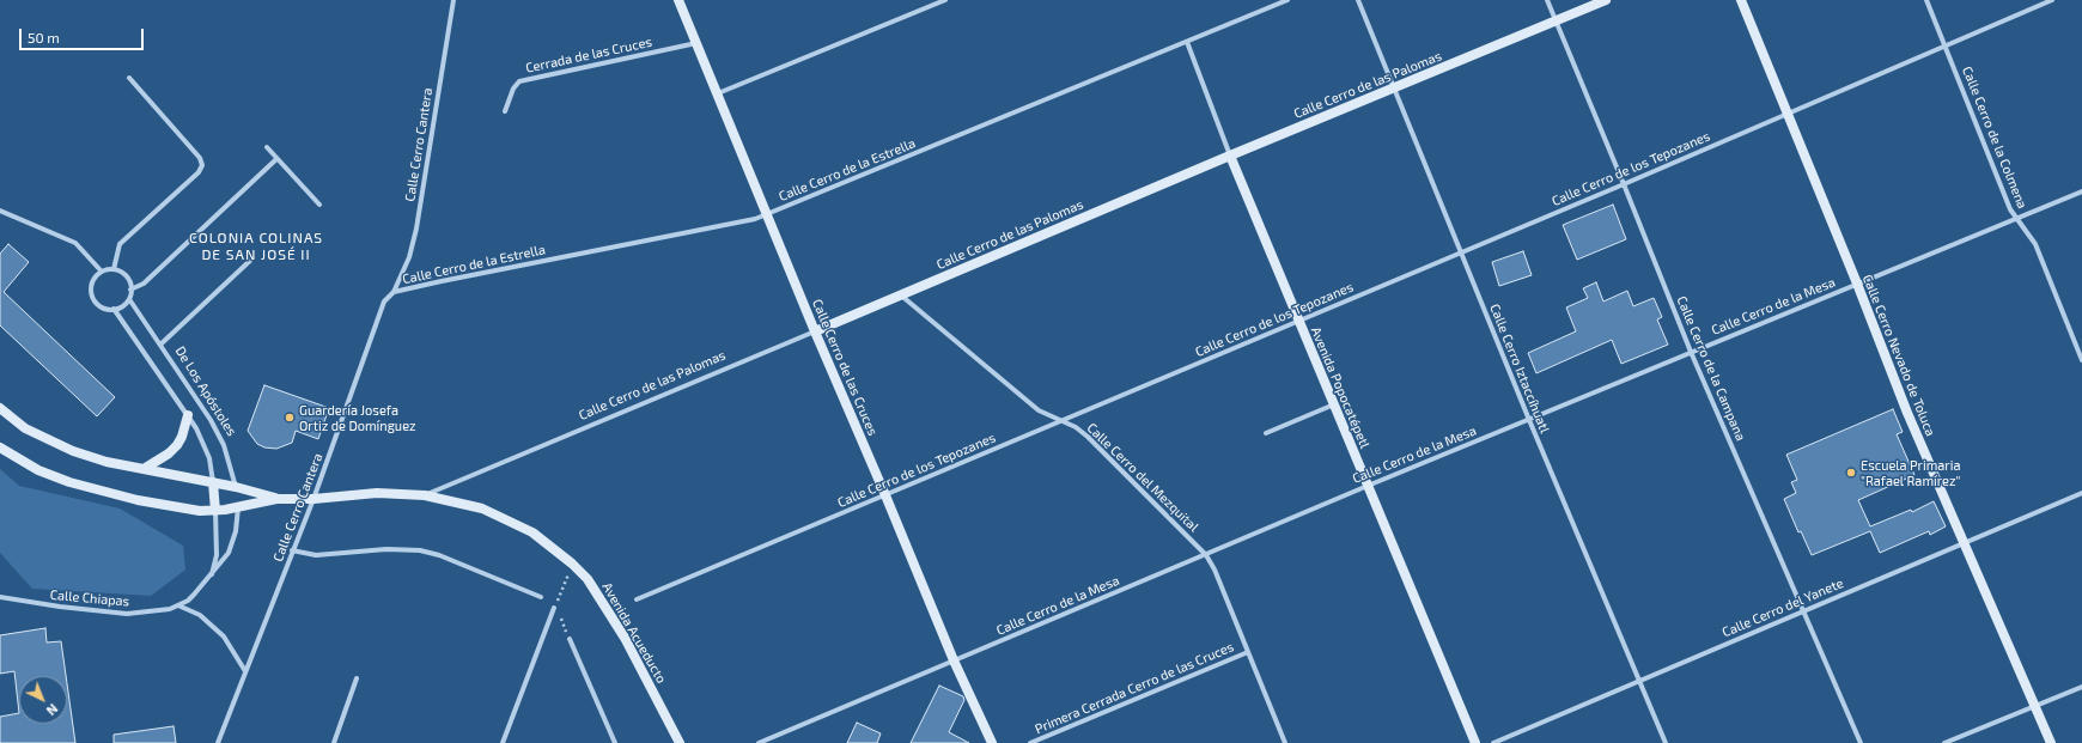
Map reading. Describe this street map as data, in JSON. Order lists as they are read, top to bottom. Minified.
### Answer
{"streets":{"street":["Cerrada de las Cruces","Calle Cerro de las Palomas","Calle Cerro de la Colmena","Calle Cerro Cantera","Calle Cerro de los Tepozanes","Calle Cerro de la Estrella","Calle Cerro de la Mesa","Calle Cerro Nevado de Toluca","Calle Cerro de las Cruces","Calle Cerro Iztaccíhuatl","Calle Cerro de la Campana","Avenida Popocatépetl","De Los Apóstoles","Calle Cerro del Mezquital","Calle Chiapas","Calle Cerro del Yanete","Avenida Acueducto","Primera Cerrada Cerro de las Cruces"]},"crossings":[["Cerrada de las Cruces","Calle Cerro de las Cruces"],["Calle Cerro de las Palomas","Calle Cerro de las Cruces"],["Calle Cerro de las Palomas","Calle Cerro Iztaccíhuatl"],["Calle Cerro de las Palomas","Calle Cerro de la Campana"],["Calle Cerro de las Palomas","Avenida Popocatépetl"],["Calle Cerro de las Palomas","Calle Cerro del Mezquital"],["Calle Cerro de las Palomas","Avenida Acueducto"],["Calle Cerro de la Colmena","Calle Cerro de los Tepozanes"],["Calle Cerro de la Colmena","Calle Cerro de la Mesa"],["Calle Cerro Cantera","Calle Cerro de la Estrella"],["Calle Cerro Cantera","Avenida Acueducto"],["Calle Cerro de los Tepozanes","Calle Cerro Nevado de Toluca"],["Calle Cerro de los Tepozanes","Calle Cerro de las Cruces"],["Calle Cerro de los Tepozanes","Calle Cerro Iztaccíhuatl"],["Calle Cerro de los Tepozanes","Calle Cerro de la Campana"],["Calle Cerro de los Tepozanes","Avenida Popocatépetl"],["Calle Cerro de los Tepozanes","Calle Cerro del Mezquital"],["Calle Cerro de la Estrella","Calle Cerro de las Cruces"],["Calle Cerro de la Estrella","Avenida Popocatépetl"],["Calle Cerro de la Mesa","Calle Cerro Nevado de Toluca"],["Calle Cerro de la Mesa","Calle Cerro de las Cruces"],["Calle Cerro de la Mesa","Calle Cerro Iztaccíhuatl"],["Calle Cerro de la Mesa","Calle Cerro de la Campana"],["Calle Cerro de la Mesa","Avenida Popocatépetl"],["Calle Cerro de la Mesa","Calle Cerro del Mezquital"],["Calle Cerro Nevado de Toluca","Calle Cerro del Yanete"],["Calle Cerro Iztaccíhuatl","Calle Cerro del Yanete"],["Calle Cerro de la Campana","Calle Cerro del Yanete"],["De Los Apóstoles","Calle Chiapas"],["De Los Apóstoles","Avenida Acueducto"],["Calle Cerro del Mezquital","Primera Cerrada Cerro de las Cruces"],["Calle Chiapas","Avenida Acueducto"]],"districts":["COLONIA COLINAS DE SAN JOSÉ II"],"places":["Guardería Josefa Ortiz de Domínguez","Escuela Primaria \"Rafael Ramírez\""],"scale_bar":"50 m","north":"bottom right"}
